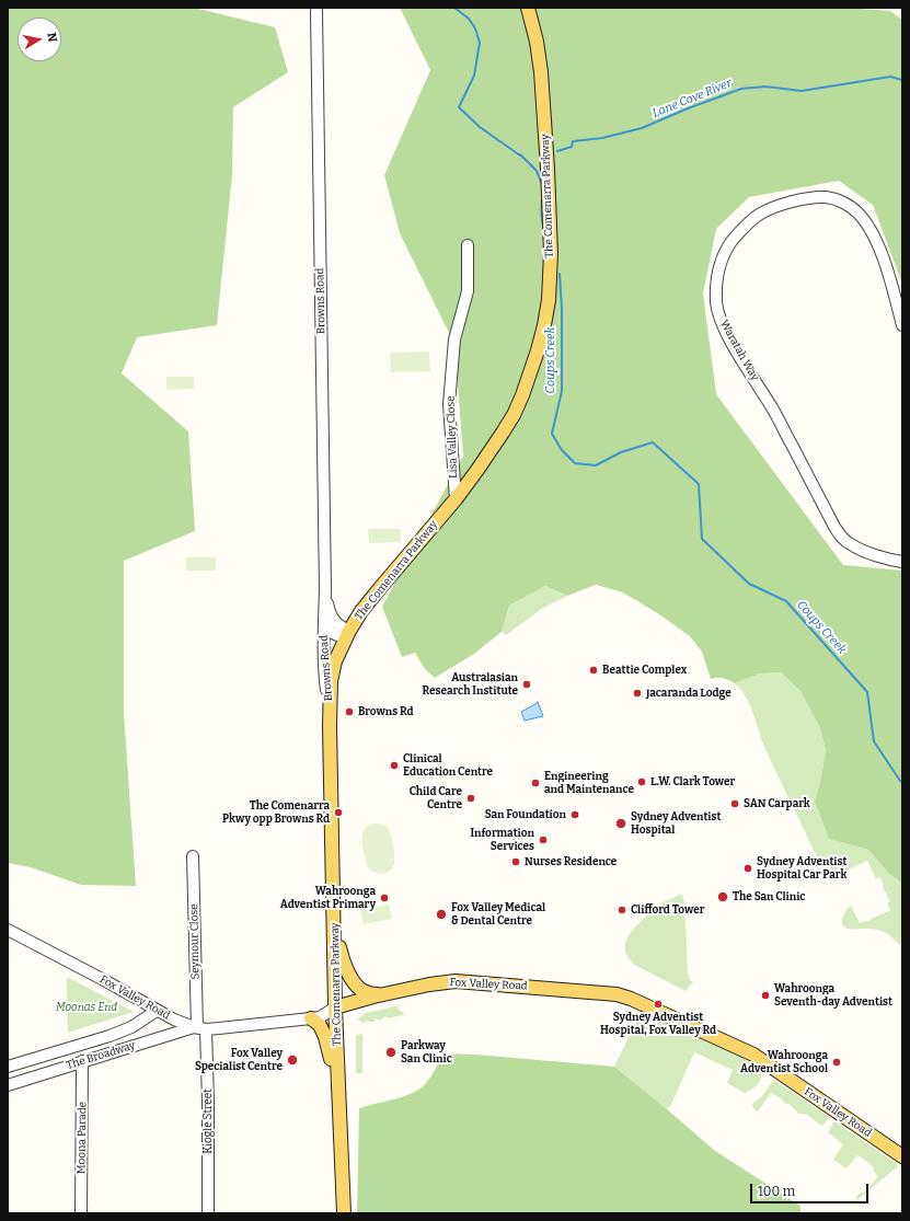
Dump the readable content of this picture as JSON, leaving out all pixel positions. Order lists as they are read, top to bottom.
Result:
{
  "streets": {
    "main road": ["The Comenarra Parkway", "Fox Valley Road"],
    "street": [
      "Browns Road",
      "Waratah Way",
      "Lisa Valley Close",
      "Seymour Close",
      "The Broadway",
      "Kiogle Street",
      "Moona Parade"
    ]
  },
  "crossings": [
    ["The Comenarra Parkway", "Browns Road"],
    ["The Comenarra Parkway", "Lisa Valley Close"],
    ["The Comenarra Parkway", "Fox Valley Road"],
    ["Seymour Close", "Fox Valley Road"],
    ["Seymour Close", "The Broadway"],
    ["Seymour Close", "Kiogle Street"],
    ["Fox Valley Road", "The Broadway"],
    ["Fox Valley Road", "Kiogle Street"],
    ["The Broadway", "Kiogle Street"],
    ["The Broadway", "Moona Parade"]
  ],
  "water": ["Lane Cove River", "Coups Creek"],
  "parks": ["Moonas End"],
  "places": [
    "Beattie Complex",
    "Australasian Research Institute",
    "Jacaranda Lodge",
    "Browns Rd",
    "Clinical Education Centre",
    "L.W. Clark Tower",
    "Engineering and Maintenance",
    "Child Care Centre",
    "SAN Carpark",
    "The Comenarra Pkwy opp Browns Rd",
    "San Foundation",
    "Sydney Adventist Hospital",
    "Information Services",
    "Nurses Residence",
    "Sydney Adventist Hospital Car Park",
    "The San Clinic",
    "Wahroonga Adventist Primary",
    "Clifford Tower",
    "Fox Valley Medical & Dental Centre",
    "Wahroonga Seventh-day Adventist",
    "Sydney Adventist Hospital, Fox Valley Rd",
    "Parkway San Clinic",
    "Fox Valley Specialist Centre",
    "Wahroonga Adventist School"
  ],
  "scale_bar": "100 m",
  "north": "right"
}
